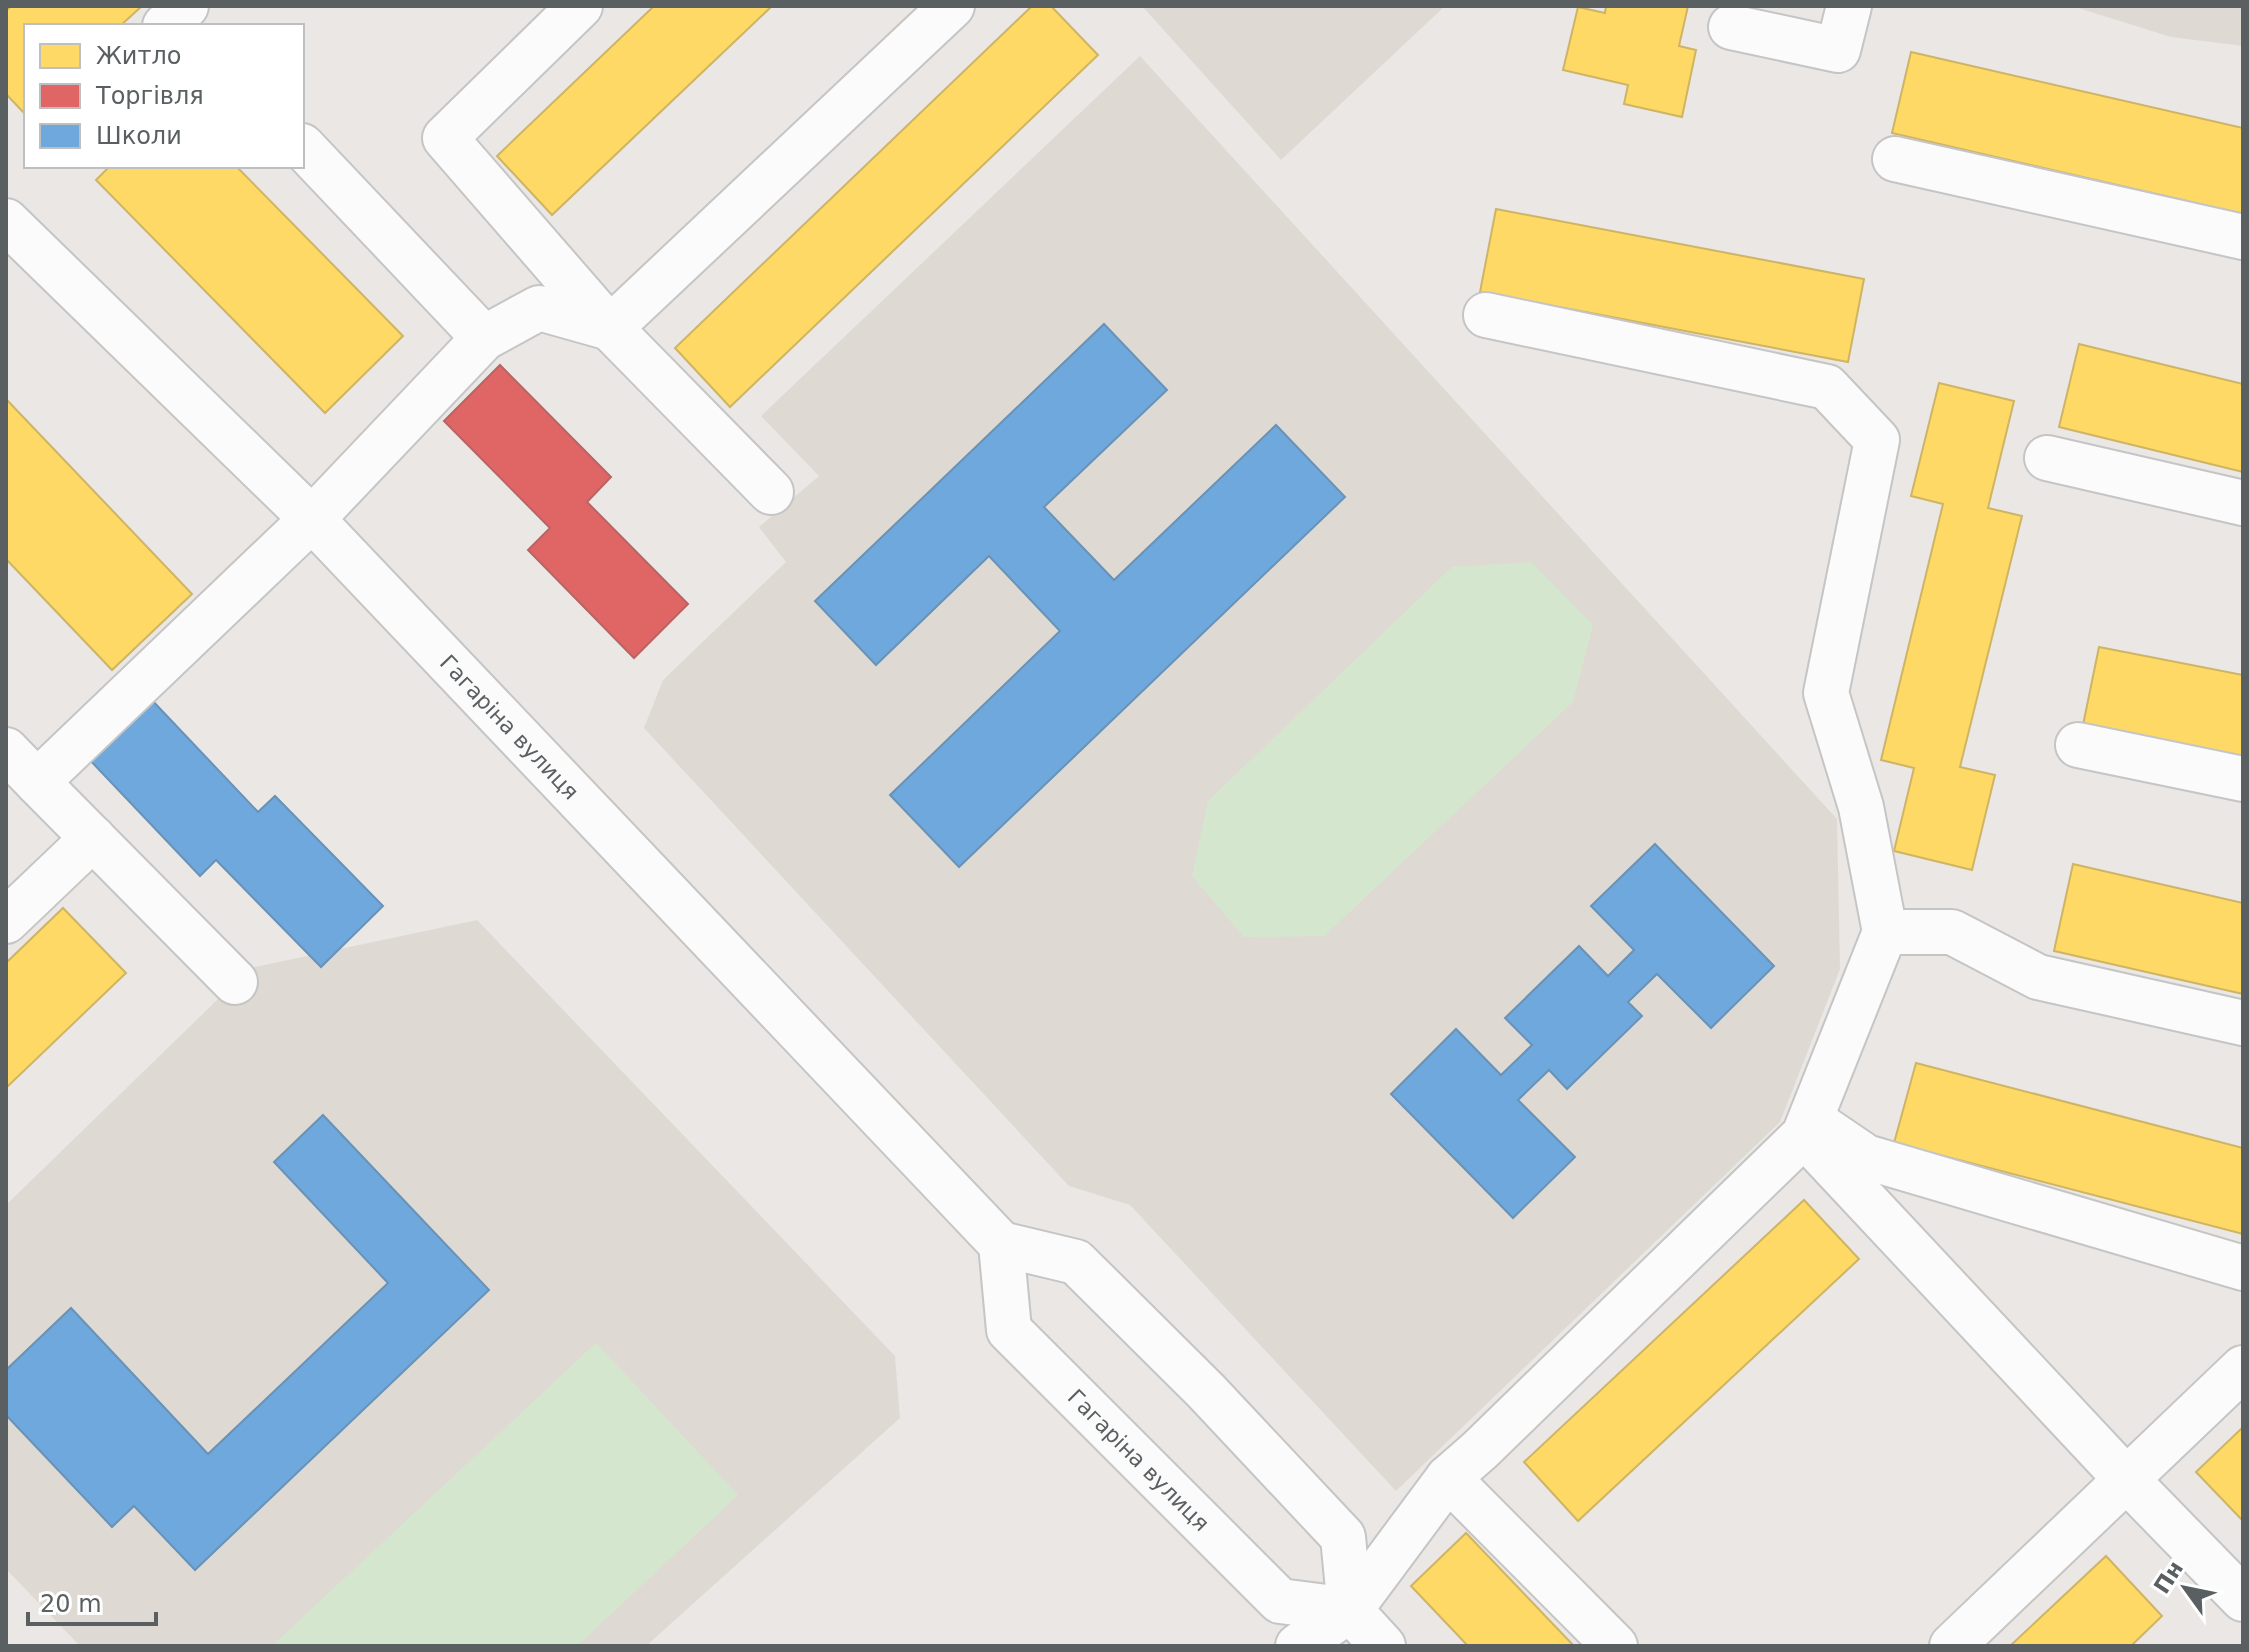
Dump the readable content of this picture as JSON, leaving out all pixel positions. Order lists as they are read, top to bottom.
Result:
{
  "streets": {
    "street": ["Гагаріна вулиця"]
  },
  "legend": ["Житло", "Торгівля", "Школи"],
  "scale_bar": "20 m",
  "north": "top left"
}
